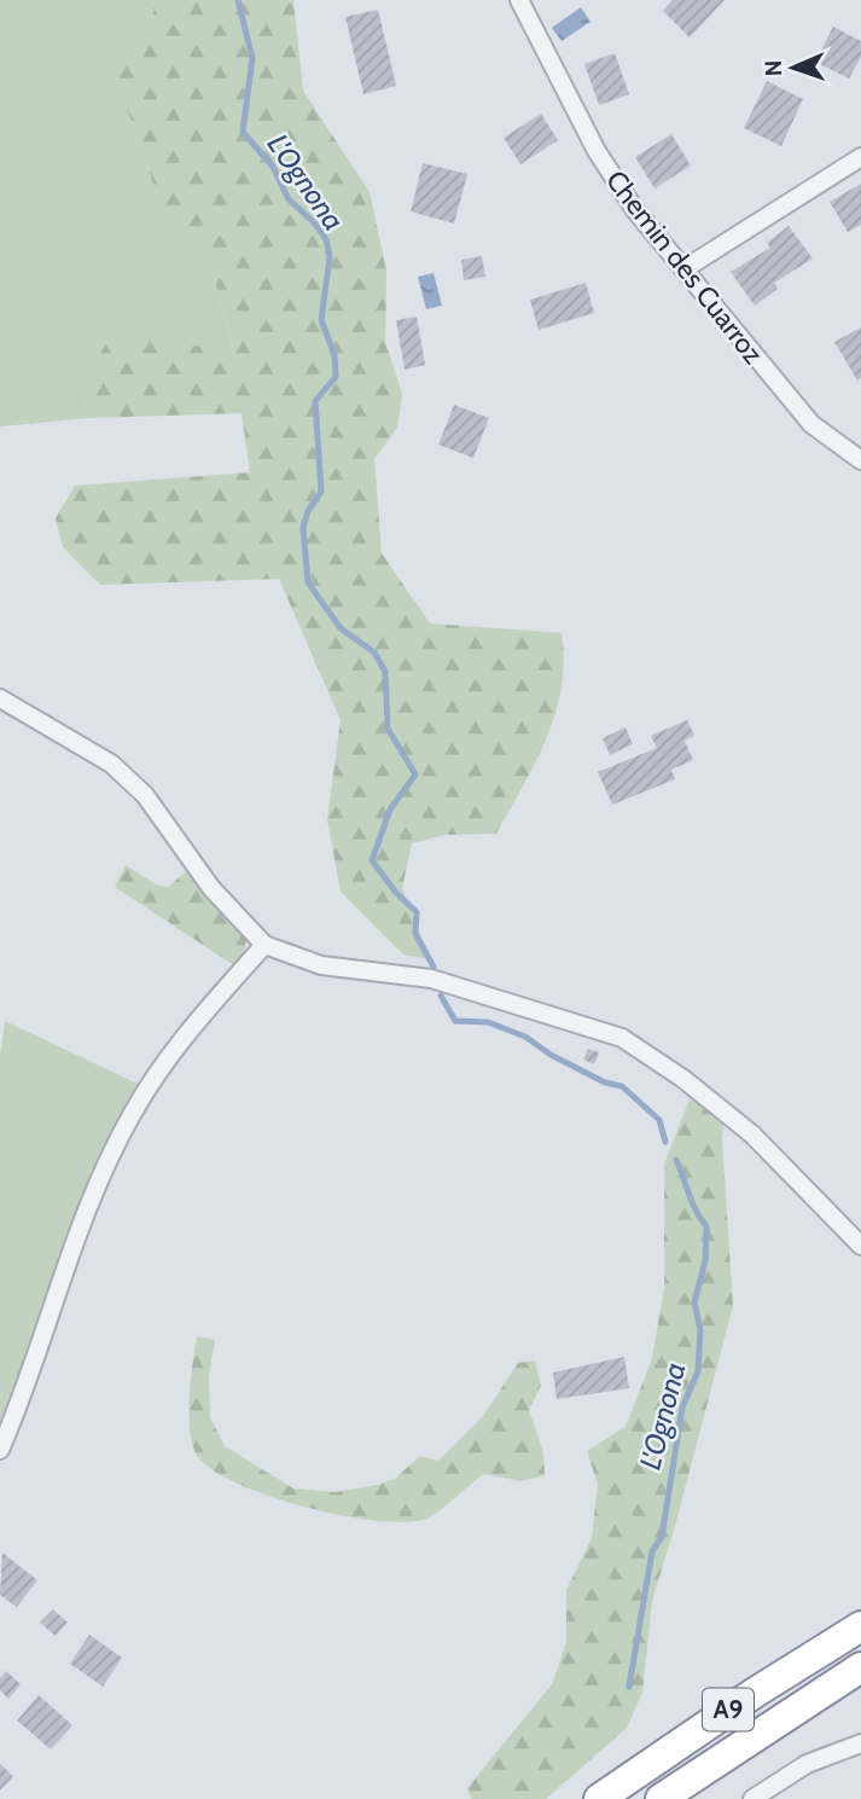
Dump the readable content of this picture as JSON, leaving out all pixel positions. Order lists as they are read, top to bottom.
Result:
{
  "streets": {
    "highway": ["A9"],
    "street": ["Chemin des Cuarroz"]
  },
  "water": ["L'Ognona"],
  "north": "left"
}
